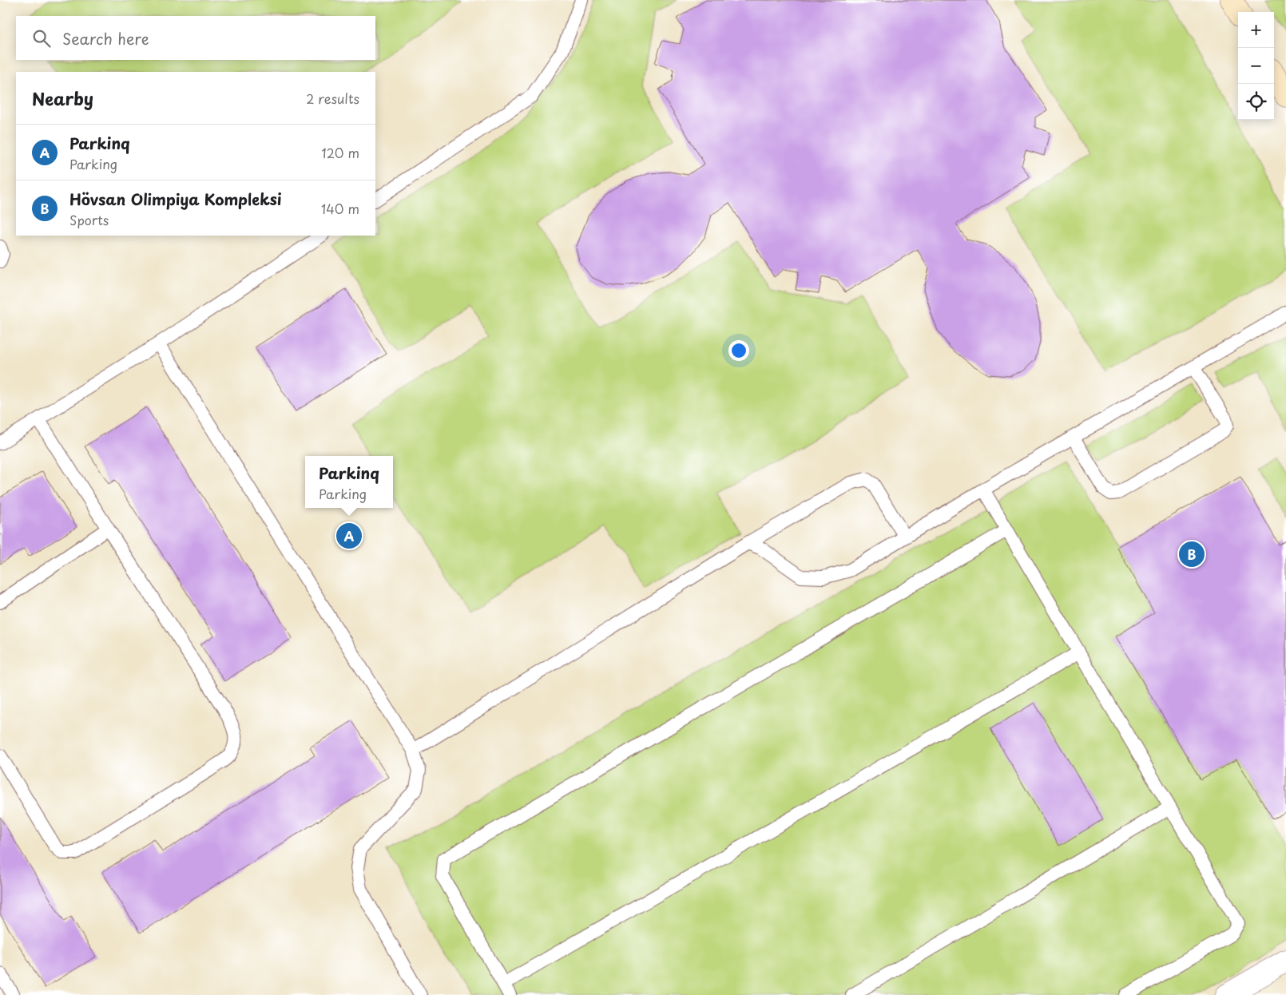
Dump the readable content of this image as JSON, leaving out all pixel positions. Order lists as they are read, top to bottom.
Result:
{
  "page": {
    "map_buttons": ["+", "−"],
    "search": "Search here",
    "heading": ["Nearby", "2 results"],
    "list": [
      {
        "mark": "A",
        "name": "Parkinq",
        "note": "Parking",
        "value": "120 m"
      },
      {
        "mark": "B",
        "name": "Hövsan Olimpiya Kompleksi",
        "note": "Sports",
        "value": "140 m"
      }
    ],
    "popup": ["Parkinq", "Parking"],
    "pins": ["A", "B"]
  }
}
